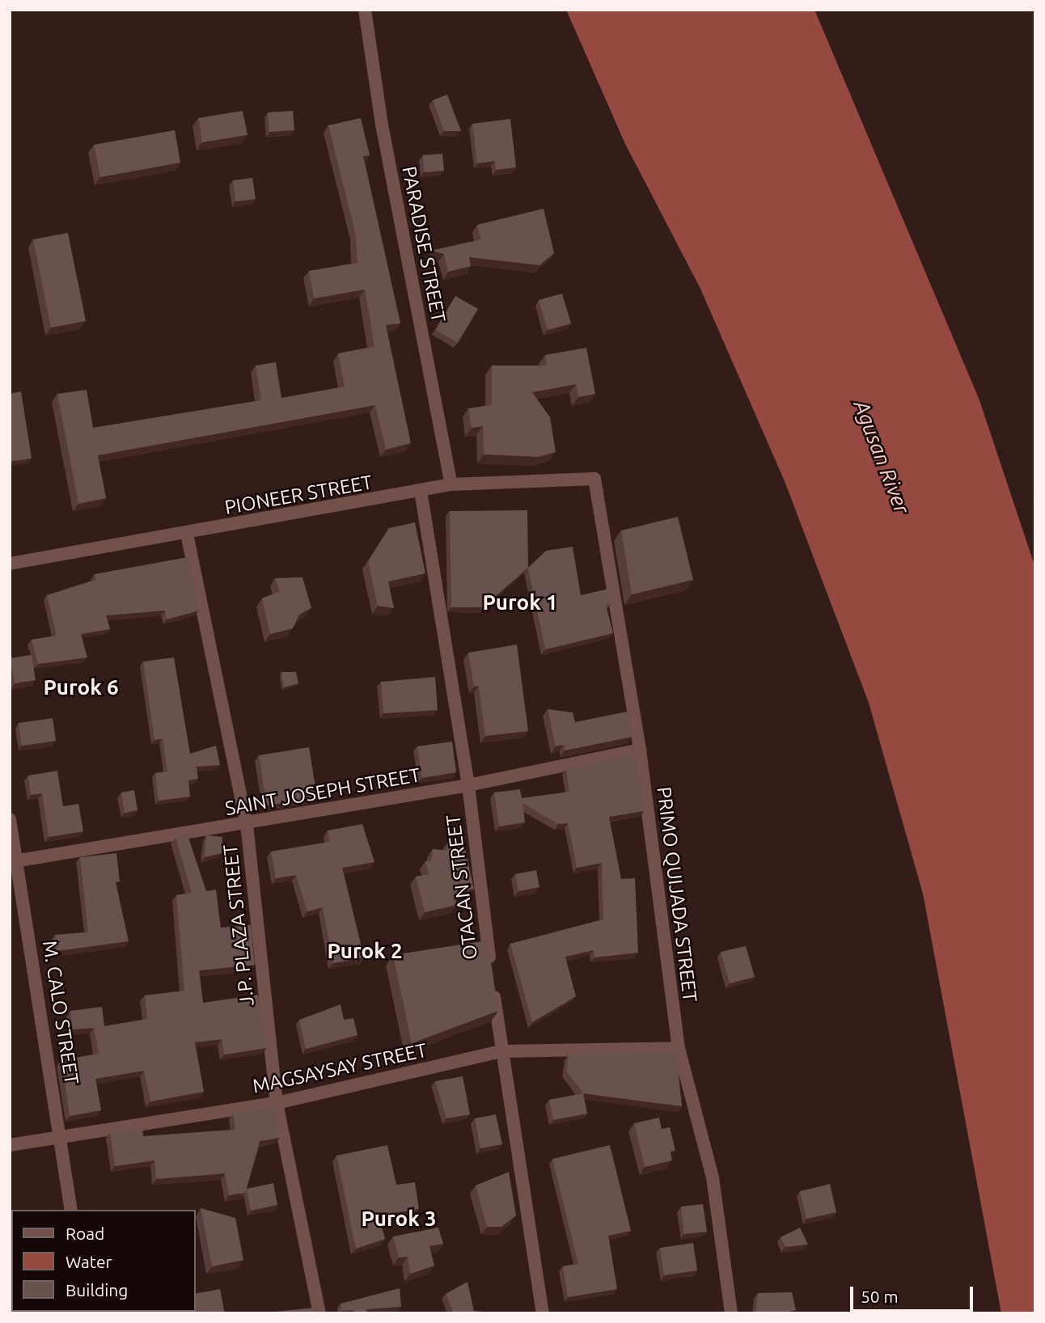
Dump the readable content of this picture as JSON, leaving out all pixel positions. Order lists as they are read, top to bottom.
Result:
{
  "streets": {
    "street": [
      "PARADISE STREET",
      "PIONEER STREET",
      "SAINT JOSEPH STREET",
      "OTACAN STREET",
      "PRIMO QUIJADA STREET",
      "J.P. PLAZA STREET",
      "M. CALO STREET",
      "MAGSAYSAY STREET"
    ]
  },
  "crossings": [
    ["PARADISE STREET", "PIONEER STREET"],
    ["PIONEER STREET", "OTACAN STREET"],
    ["PIONEER STREET", "PRIMO QUIJADA STREET"],
    ["PIONEER STREET", "J.P. PLAZA STREET"],
    ["SAINT JOSEPH STREET", "OTACAN STREET"],
    ["SAINT JOSEPH STREET", "PRIMO QUIJADA STREET"],
    ["SAINT JOSEPH STREET", "J.P. PLAZA STREET"],
    ["SAINT JOSEPH STREET", "M. CALO STREET"],
    ["OTACAN STREET", "MAGSAYSAY STREET"],
    ["PRIMO QUIJADA STREET", "MAGSAYSAY STREET"],
    ["J.P. PLAZA STREET", "MAGSAYSAY STREET"],
    ["M. CALO STREET", "MAGSAYSAY STREET"]
  ],
  "districts": [
    "Purok 1",
    "Purok 6",
    "Purok 2",
    "Purok 3"
  ],
  "water": ["Agusan River"],
  "legend": ["Road", "Water", "Building"],
  "scale_bar": "50 m"
}
